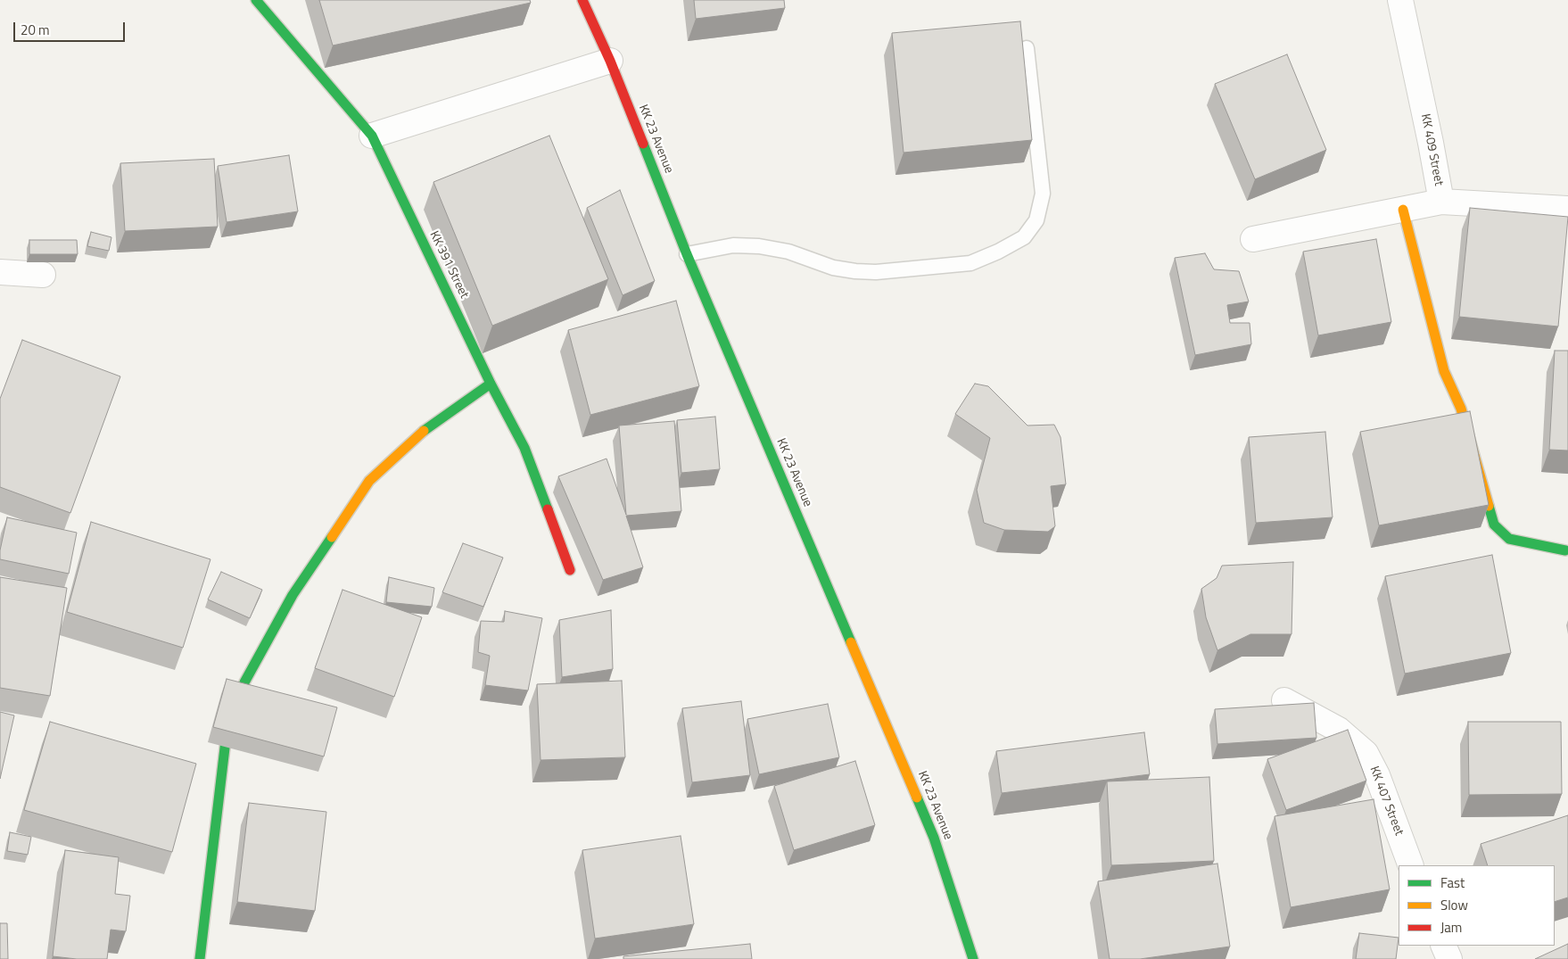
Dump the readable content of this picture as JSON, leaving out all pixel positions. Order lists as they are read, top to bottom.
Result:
{
  "streets": {
    "street": [
      "KK 23 Avenue",
      "KK 409 Street",
      "KK 391 Street",
      "KK 407 Street"
    ]
  },
  "legend": ["Fast", "Slow", "Jam"],
  "scale_bar": "20 m"
}
